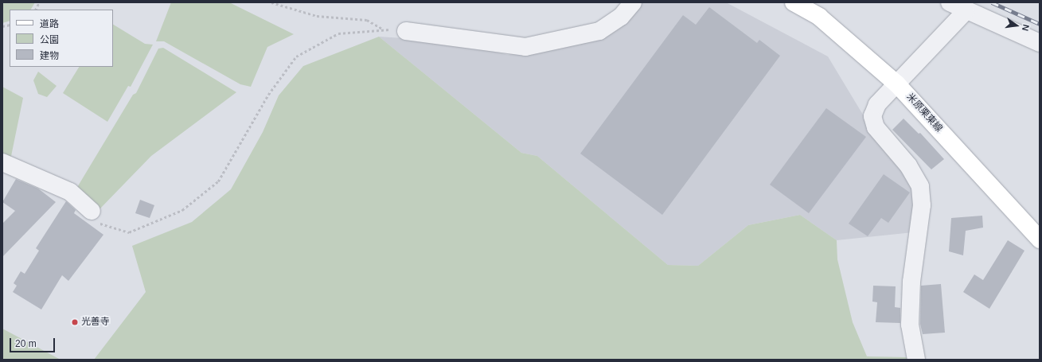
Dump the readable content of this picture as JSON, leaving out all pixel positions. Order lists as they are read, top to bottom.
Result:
{
  "streets": {
    "main road": ["米原栗東線"]
  },
  "places": ["光善寺"],
  "legend": ["道路", "公園", "建物"],
  "scale_bar": "20 m",
  "north": "right"
}
